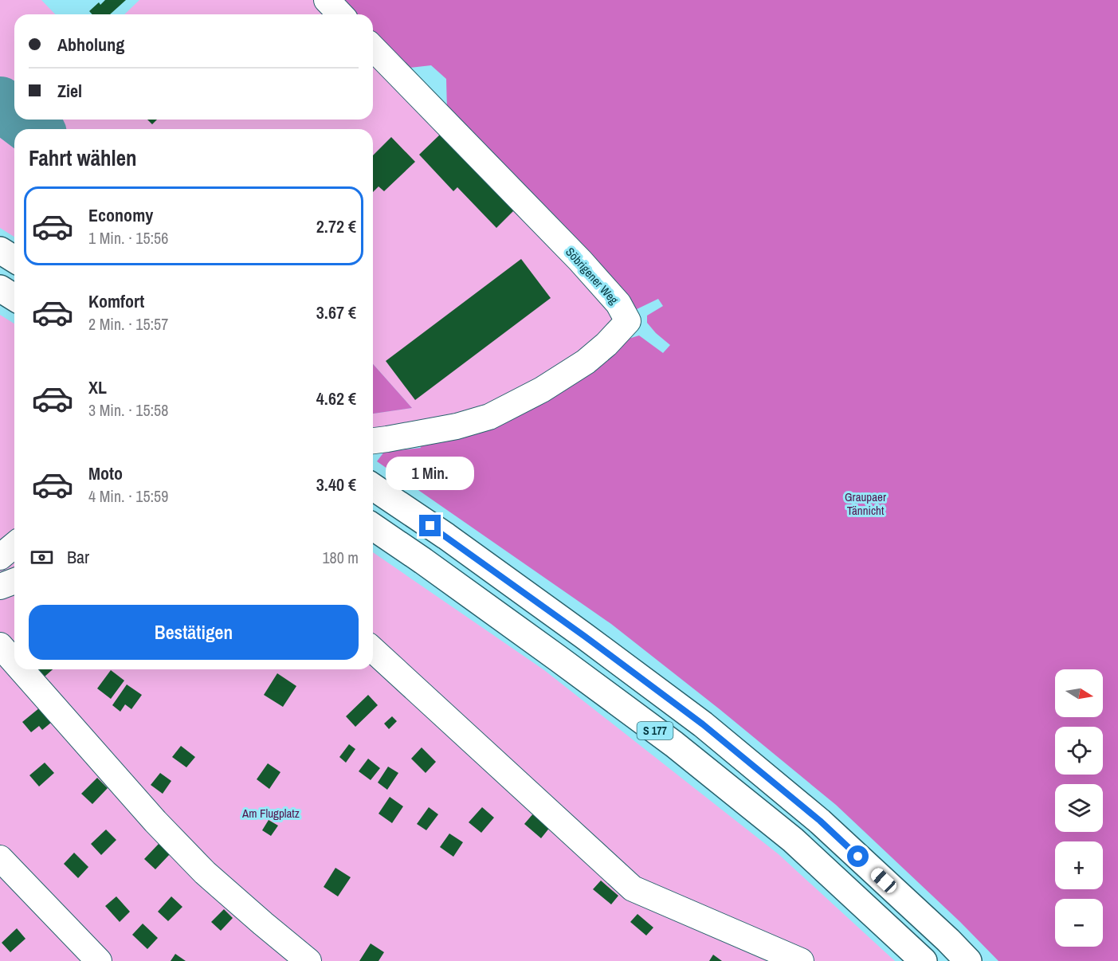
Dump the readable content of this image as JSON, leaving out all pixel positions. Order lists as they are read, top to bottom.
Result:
{
  "streets": {
    "highway": ["S 177"],
    "street": ["Söbrigener Weg"]
  },
  "parks": ["Graupaer Tännicht", "Am Flugplatz"],
  "north": "right",
  "page": {
    "banner": ["Abholung", "Ziel"],
    "heading": "Fahrt wählen",
    "list": [
      {
        "name": "Economy",
        "note": "1 Min. · 15:56",
        "value": "2.72 €"
      },
      {
        "name": "Komfort",
        "note": "2 Min. · 15:57",
        "value": "3.67 €"
      },
      {
        "name": "XL",
        "note": "3 Min. · 15:58",
        "value": "4.62 €"
      },
      {
        "name": "Moto",
        "note": "4 Min. · 15:59",
        "value": "3.40 €"
      }
    ],
    "bubble": "1 Min.",
    "pay": ["Bar", "180 m"],
    "buttons": "Bestätigen",
    "map_buttons": ["+", "−"]
  }
}
